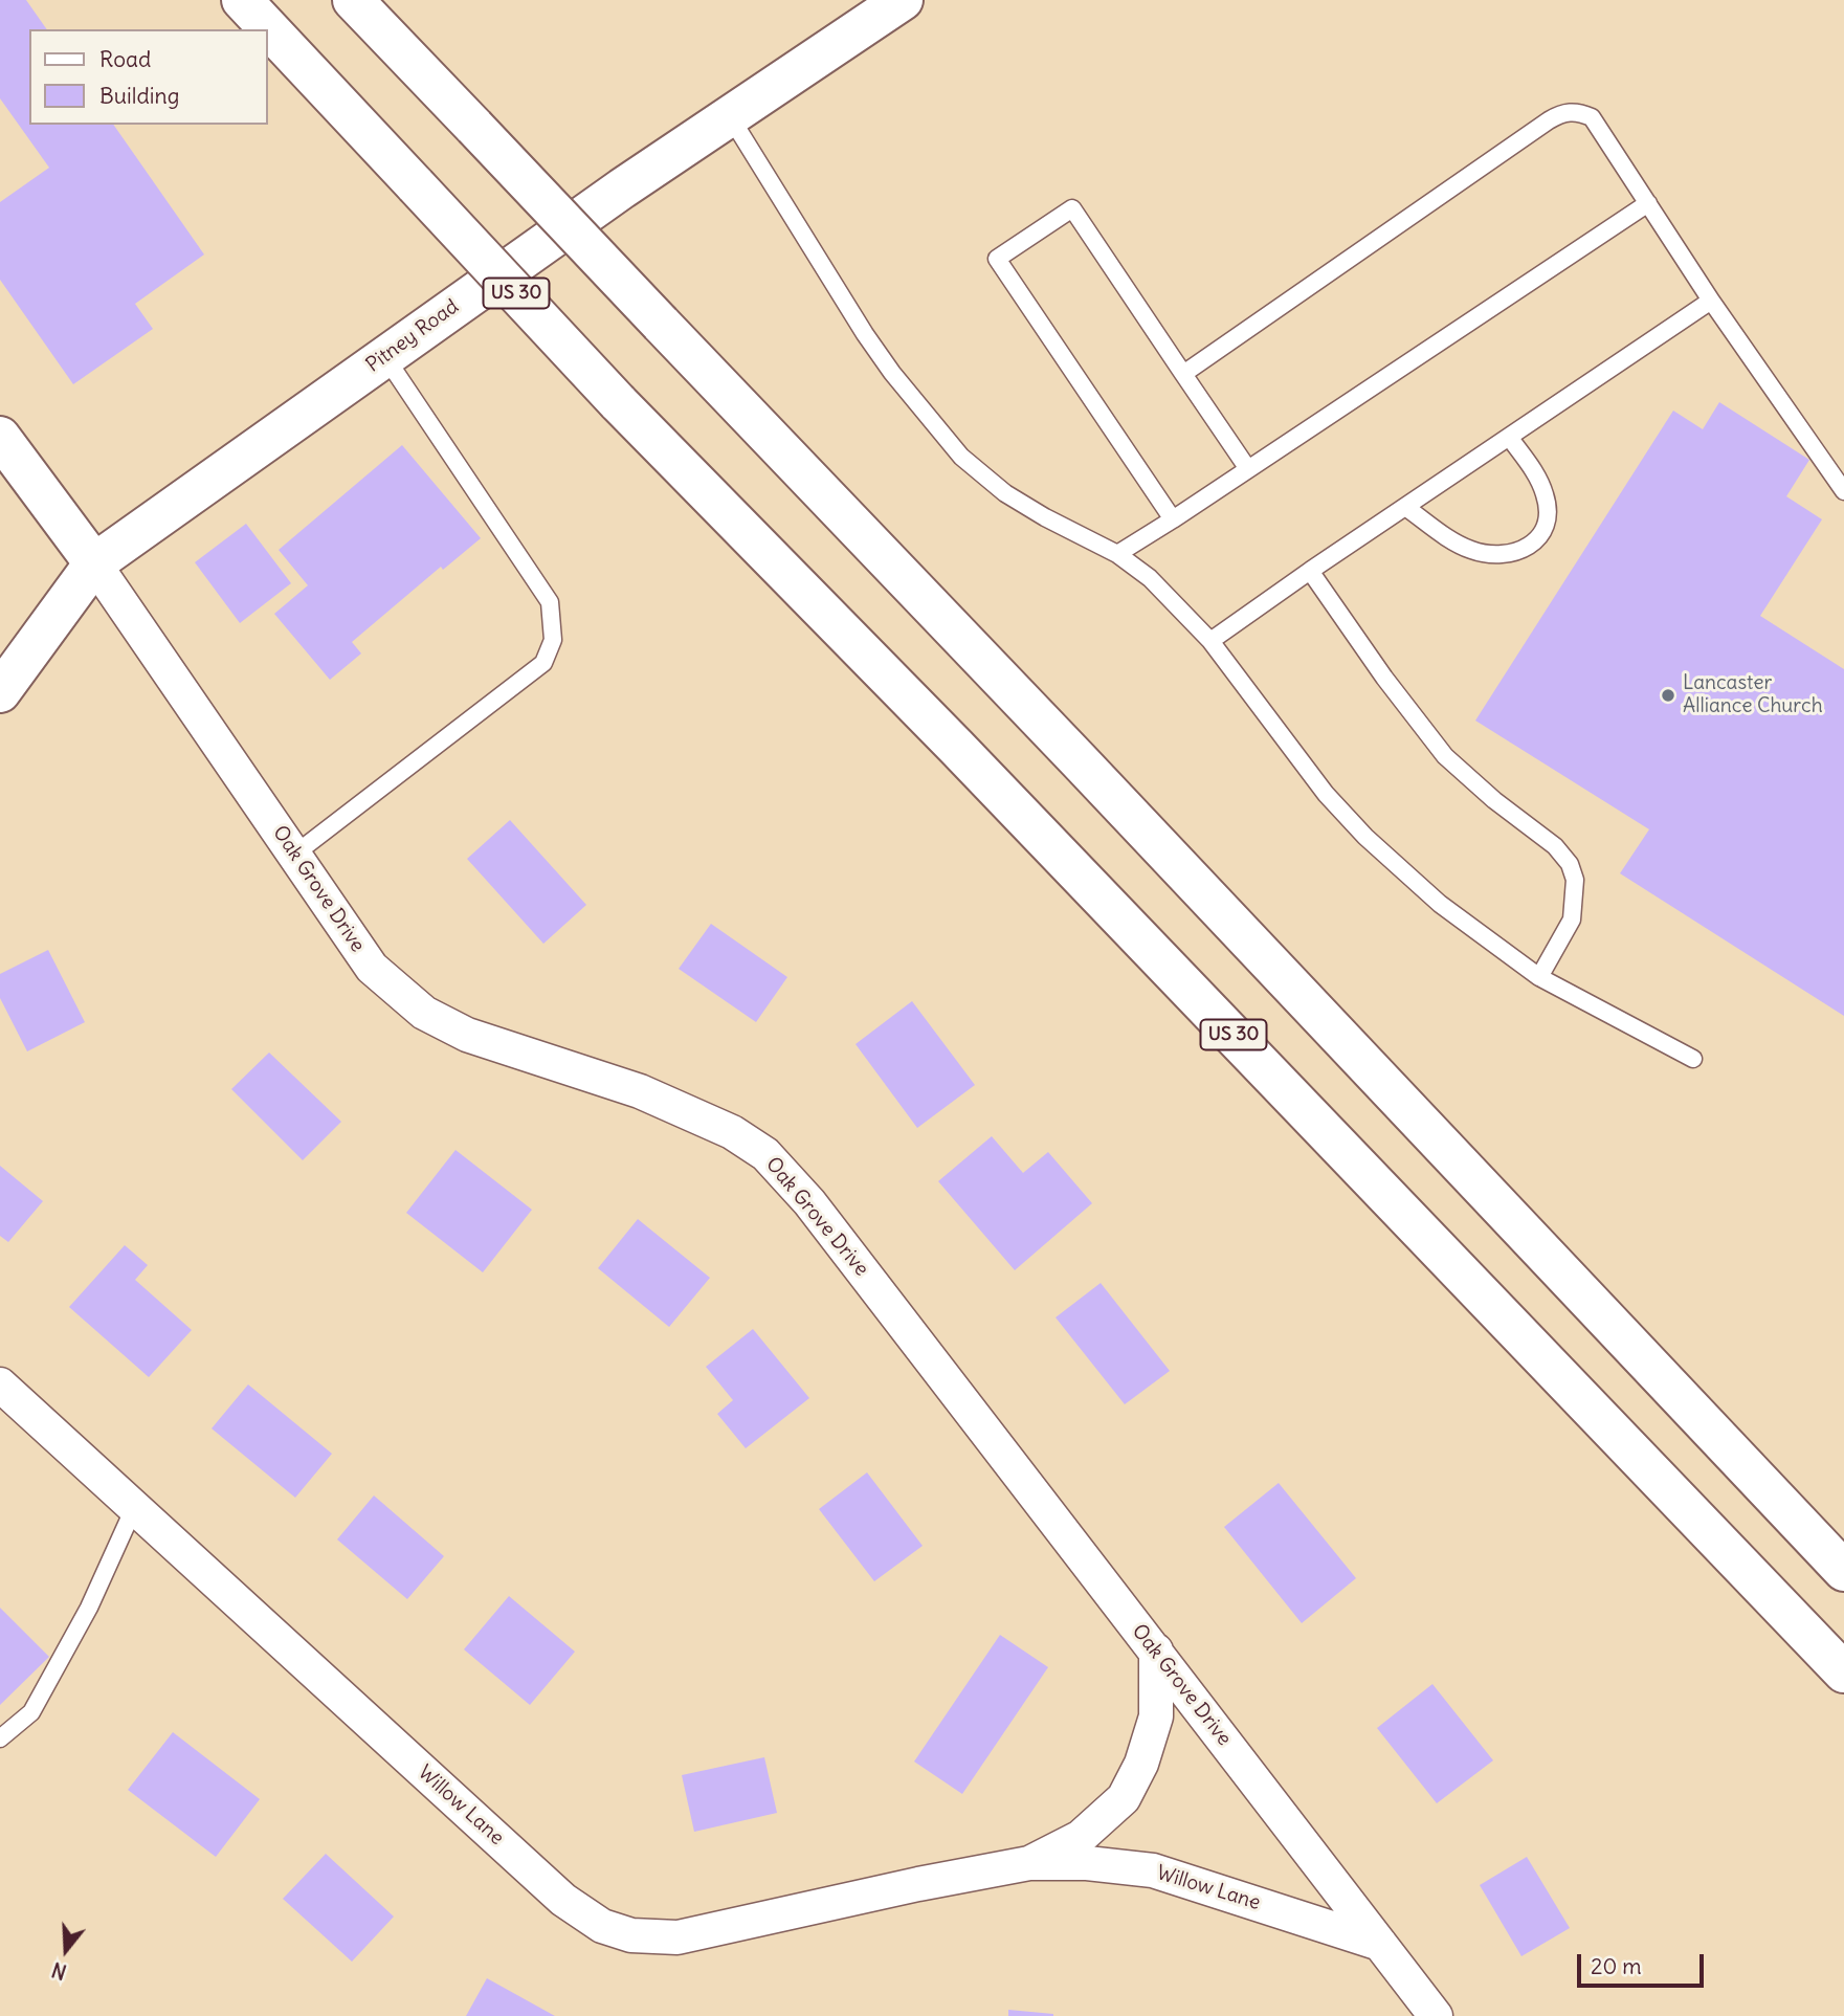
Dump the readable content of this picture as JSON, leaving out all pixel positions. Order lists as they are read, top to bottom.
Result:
{
  "streets": {
    "main road": ["US 30", "Pitney Road"],
    "street": ["Oak Grove Drive", "Willow Lane"]
  },
  "crossings": [
    ["Pitney Road", "Oak Grove Drive"],
    ["Oak Grove Drive", "Willow Lane"]
  ],
  "places": ["Lancaster Alliance Church"],
  "legend": ["Road", "Building"],
  "scale_bar": "20 m",
  "north": "bottom"
}
